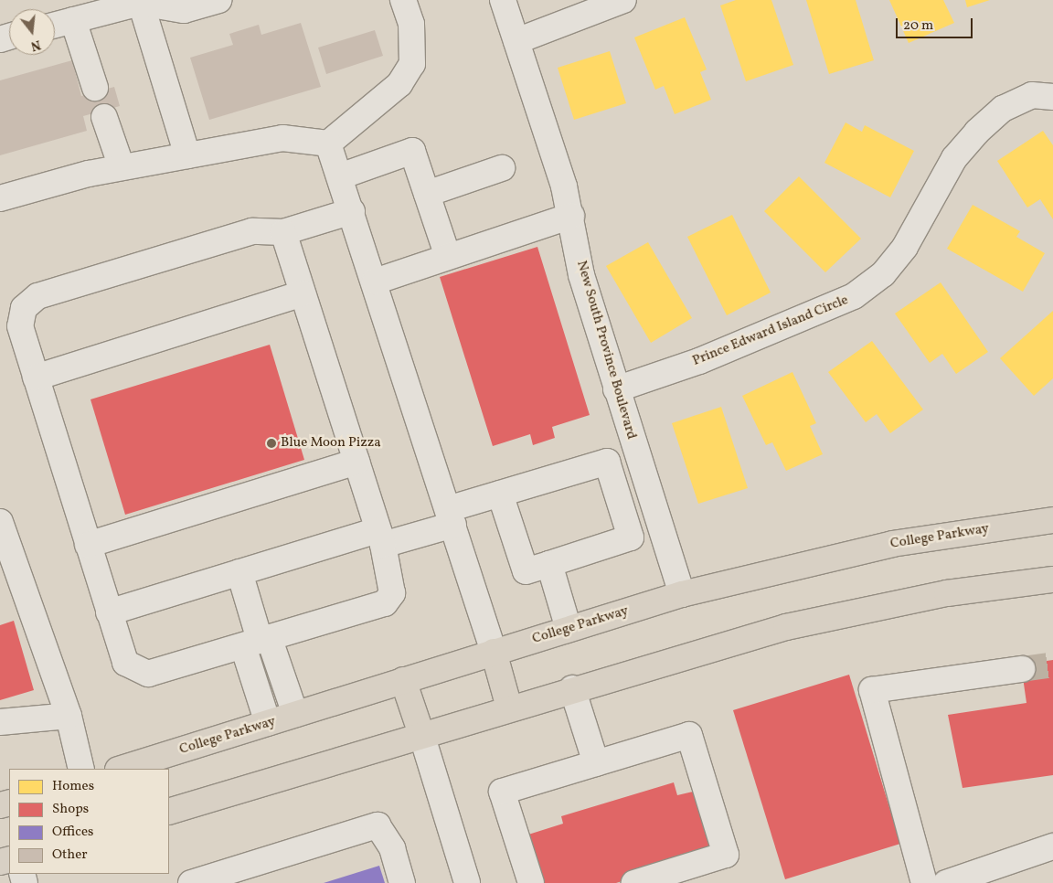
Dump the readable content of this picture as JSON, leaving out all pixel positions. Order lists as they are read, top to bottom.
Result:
{
  "streets": {
    "main road": ["College Parkway"],
    "street": ["Prince Edward Island Circle", "New South Province Boulevard"]
  },
  "crossings": [
    ["Prince Edward Island Circle", "New South Province Boulevard"],
    ["New South Province Boulevard", "College Parkway"]
  ],
  "places": ["Blue Moon Pizza"],
  "legend": [
    "Homes",
    "Shops",
    "Offices",
    "Other"
  ],
  "scale_bar": "20 m",
  "north": "bottom"
}
